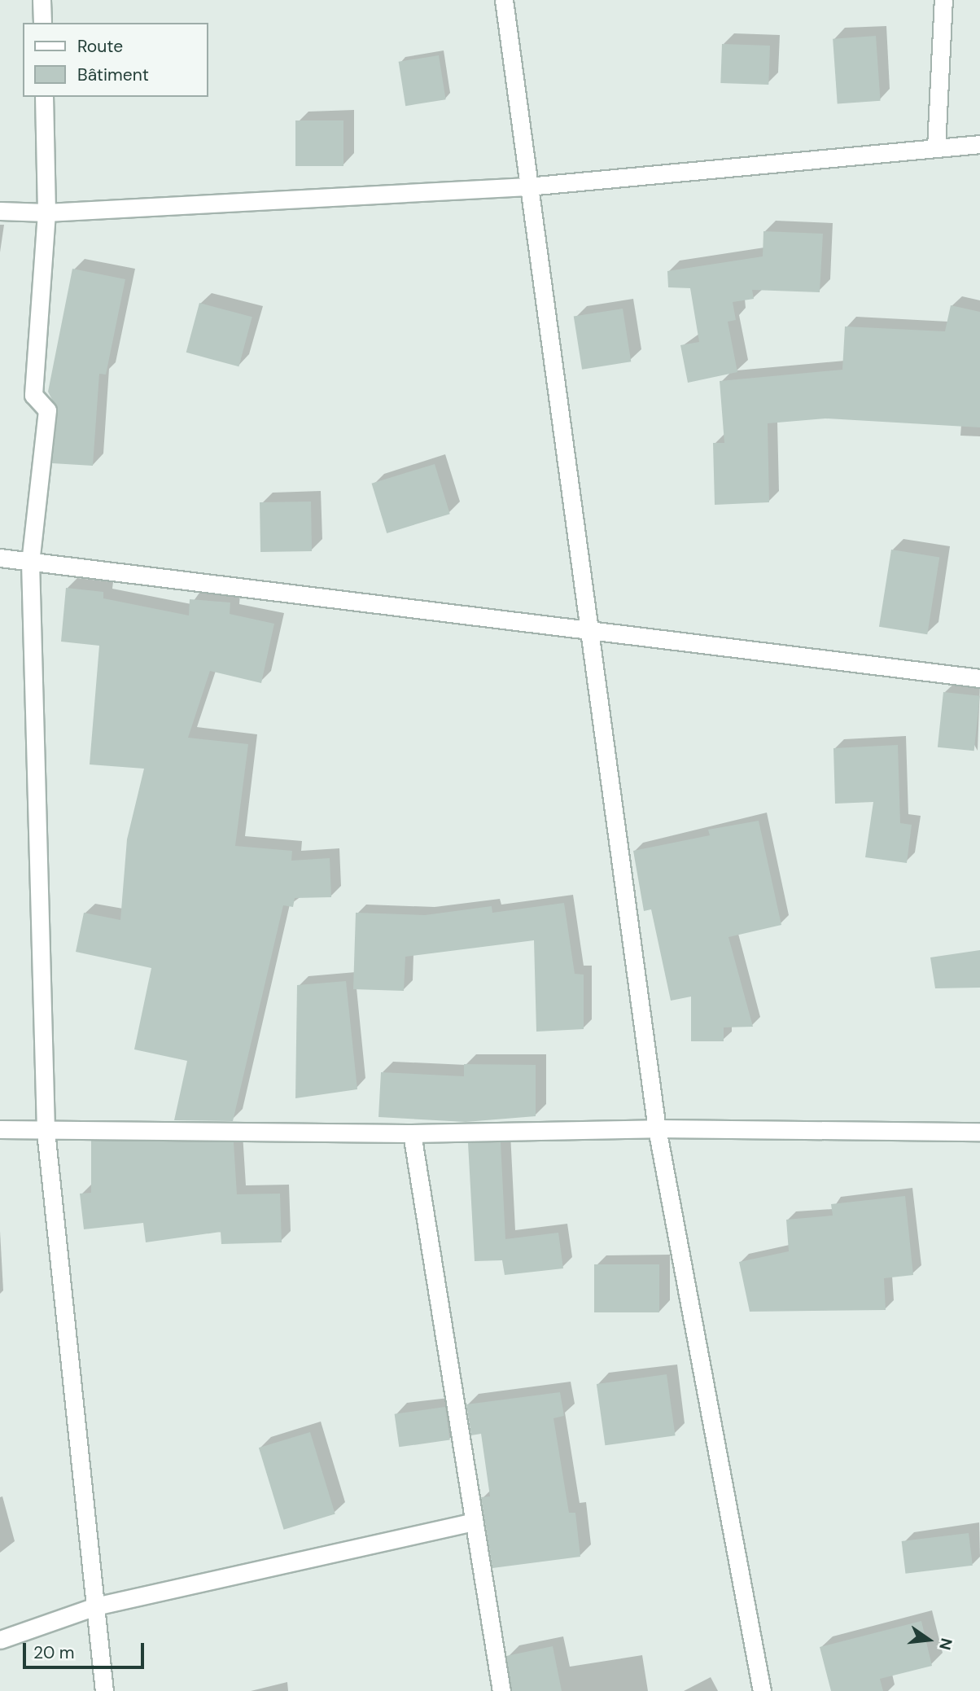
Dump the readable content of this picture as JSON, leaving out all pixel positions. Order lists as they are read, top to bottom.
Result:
{
  "legend": ["Route", "Bâtiment"],
  "scale_bar": "20 m",
  "north": "right"
}
